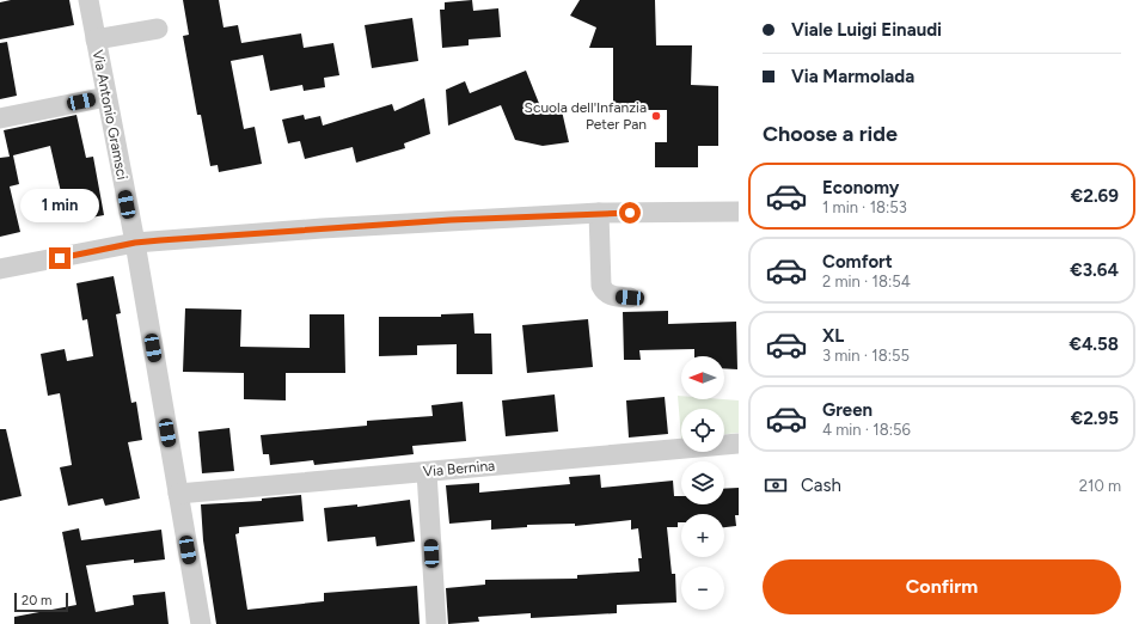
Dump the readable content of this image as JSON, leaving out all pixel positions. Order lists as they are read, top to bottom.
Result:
{
  "streets": {
    "street": ["Via Antonio Gramsci", "Via Bernina"]
  },
  "crossings": [
    ["Via Antonio Gramsci", "Via Bernina"]
  ],
  "places": ["Scuola dell'Infanzia Peter Pan"],
  "scale_bar": "20 m",
  "north": "left",
  "page": {
    "banner": ["Viale Luigi Einaudi", "Via Marmolada"],
    "heading": "Choose a ride",
    "list": [
      {
        "name": "Economy",
        "note": "1 min · 18:53",
        "value": "€2.69"
      },
      {
        "name": "Comfort",
        "note": "2 min · 18:54",
        "value": "€3.64"
      },
      {
        "name": "XL",
        "note": "3 min · 18:55",
        "value": "€4.58"
      },
      {
        "name": "Green",
        "note": "4 min · 18:56",
        "value": "€2.95"
      }
    ],
    "bubble": "1 min",
    "map_buttons": ["+", "−"],
    "pay": ["Cash", "210 m"],
    "buttons": "Confirm",
    "scale": "20 m"
  }
}
